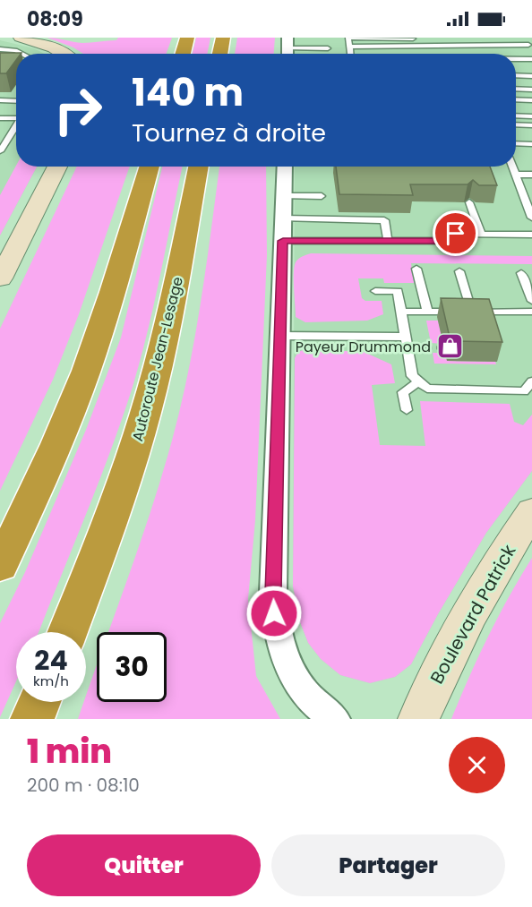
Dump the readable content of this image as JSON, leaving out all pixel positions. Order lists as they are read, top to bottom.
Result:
{
  "streets": {
    "highway": ["Autoroute Jean-Lesage"],
    "street": ["Boulevard Patrick"]
  },
  "places": {
    "shop": ["Payeur Drummond"]
  },
  "page": {
    "status": "08:09",
    "turn": ["140 m", "Tournez à droite"],
    "speed": "24 km/h",
    "limit": "30",
    "heading": ["1 min", "200 m · 08:10"],
    "buttons": ["Quitter", "Partager"]
  }
}
